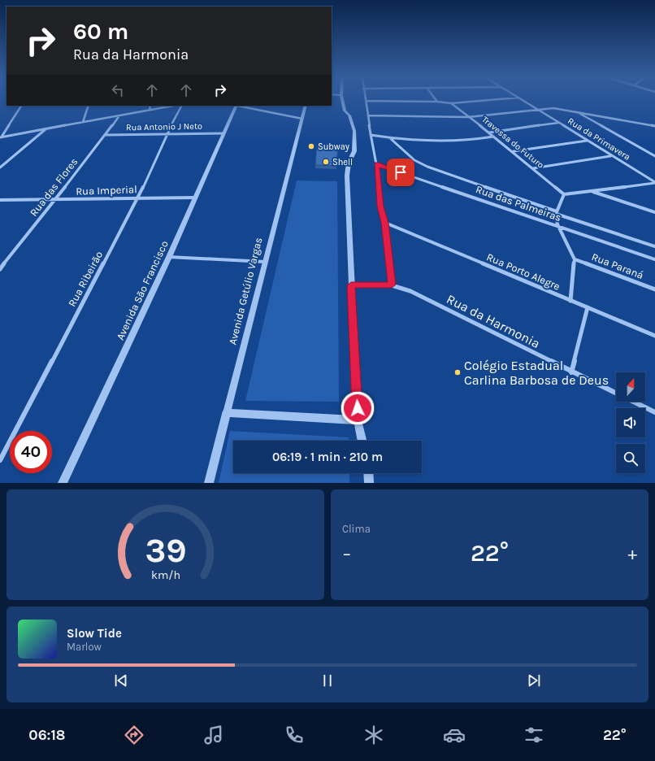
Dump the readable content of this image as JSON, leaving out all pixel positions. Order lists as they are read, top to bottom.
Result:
{
  "streets": {
    "street": [
      "Rua Antonio J Neto",
      "Rua da Primavera",
      "Travessa do Futuro",
      "Rua das Flores",
      "Rua Imperial",
      "Rua das Palmeiras",
      "Rua Paraná",
      "Rua Porto Alegre",
      "Rua Ribeirão",
      "Avenida São Francisco",
      "Avenida Getúlio Vargas",
      "Rua da Harmonia"
    ]
  },
  "crossings": [
    ["Rua Antonio J Neto", "Rua das Flores"],
    ["Rua Antonio J Neto", "Rua Ribeirão"],
    ["Rua Antonio J Neto", "Avenida São Francisco"],
    ["Rua das Flores", "Rua Imperial"],
    ["Rua Imperial", "Rua Ribeirão"],
    ["Rua Imperial", "Avenida São Francisco"]
  ],
  "places": ["Subway", "Shell", "Colégio Estadual Carlina Barbosa de Deus"],
  "north": "top",
  "page": {
    "turn": ["60 m", "Rua da Harmonia"],
    "limit": "40",
    "trip": "06:19 · 1 min · 210 m",
    "tile": "Clima",
    "heat": ["−", "22°", "+"],
    "song": ["Slow Tide", "Marlow"],
    "tabs": ["06:18", "22°"],
    "gauge": ["39", "km/h"]
  }
}
